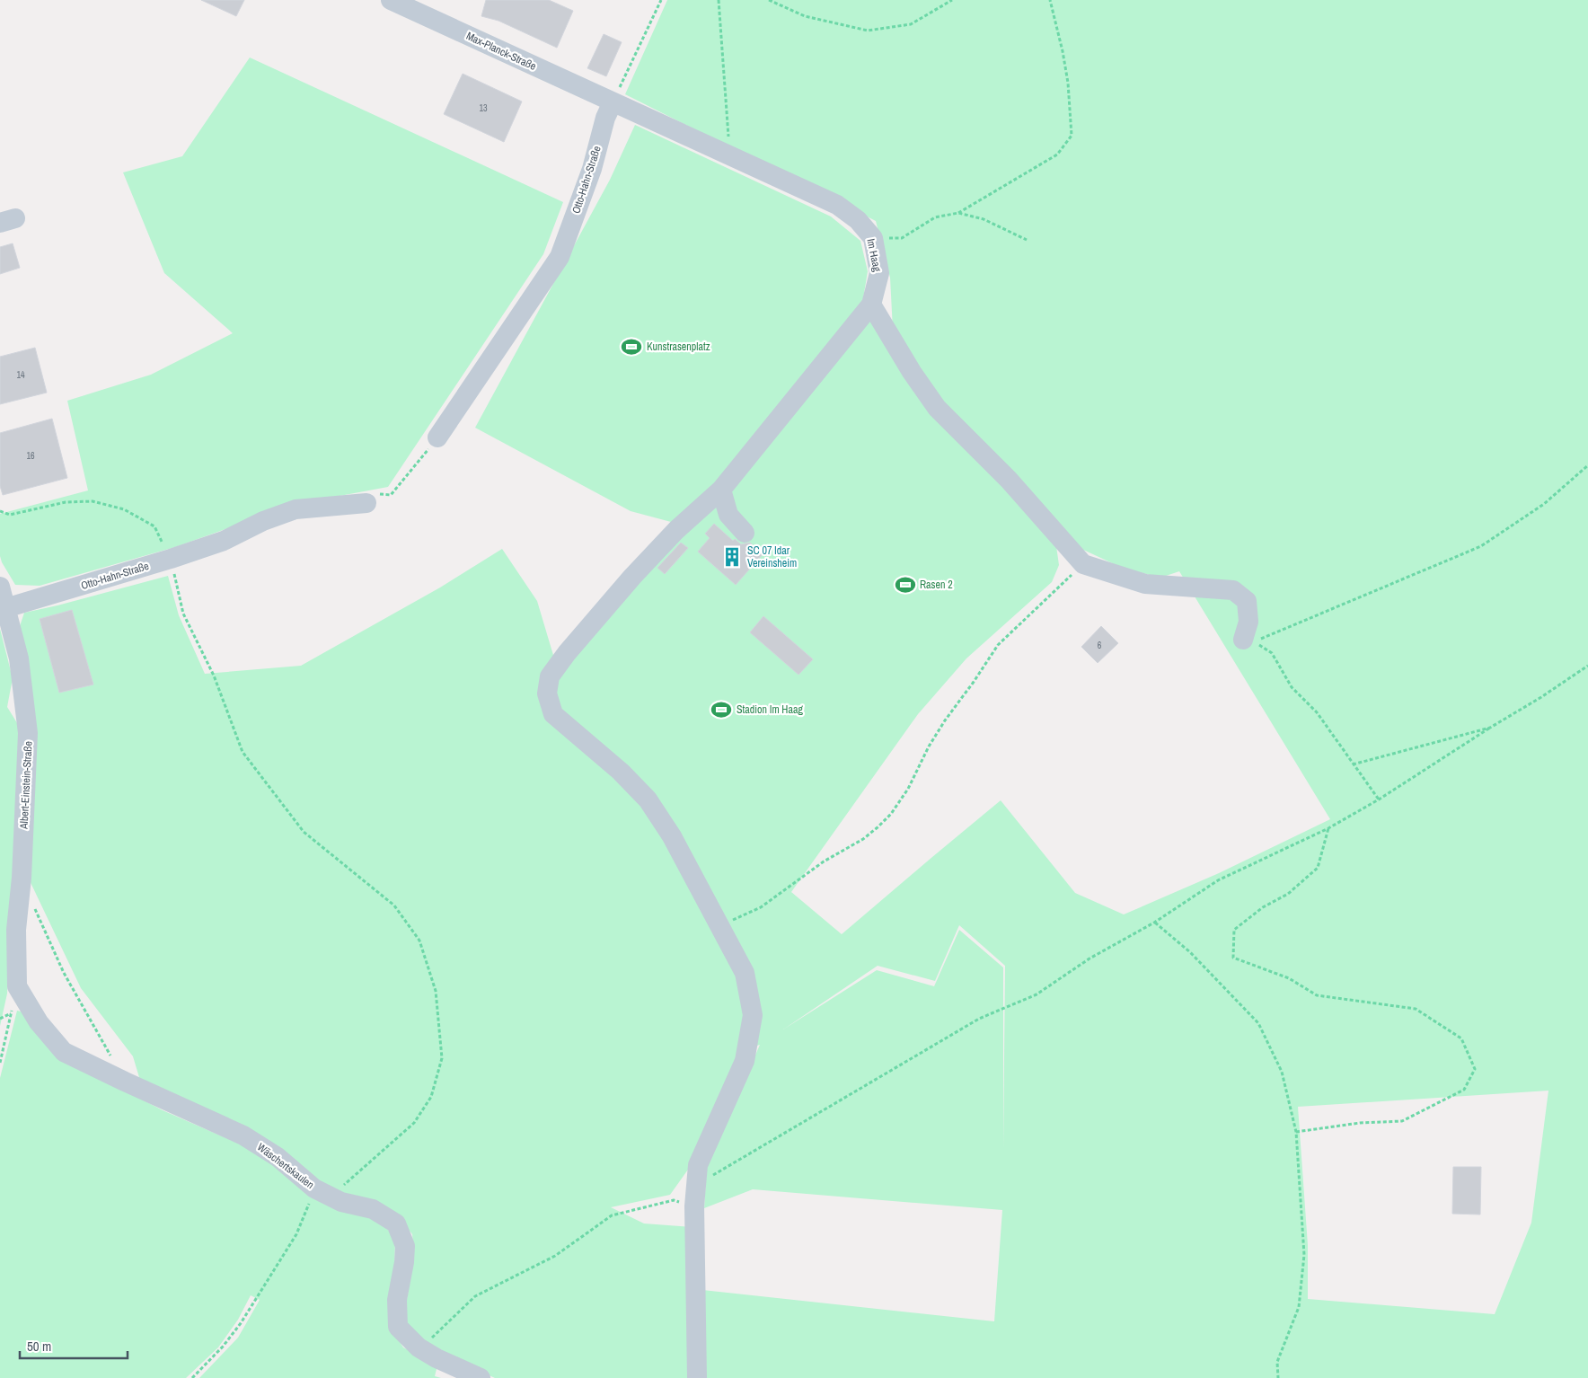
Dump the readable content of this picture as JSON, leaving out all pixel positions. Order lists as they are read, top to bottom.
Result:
{
  "streets": {
    "street": [
      "Max-Planck-Straße",
      "Otto-Hahn-Straße",
      "Im Haag",
      "Albert-Einstein-Straße",
      "Wäschertskaulen"
    ]
  },
  "crossings": [
    ["Max-Planck-Straße", "Otto-Hahn-Straße"],
    ["Max-Planck-Straße", "Im Haag"],
    ["Otto-Hahn-Straße", "Im Haag"],
    ["Otto-Hahn-Straße", "Albert-Einstein-Straße"],
    ["Albert-Einstein-Straße", "Wäschertskaulen"]
  ],
  "places": {
    "sports": ["Kunstrasenplatz", "Rasen 2", "Stadion Im Haag"],
    "building": ["SC 07 Idar Vereinsheim"]
  },
  "house_numbers": [
    "13",
    "14",
    "16",
    "6"
  ],
  "scale_bar": "50 m"
}
